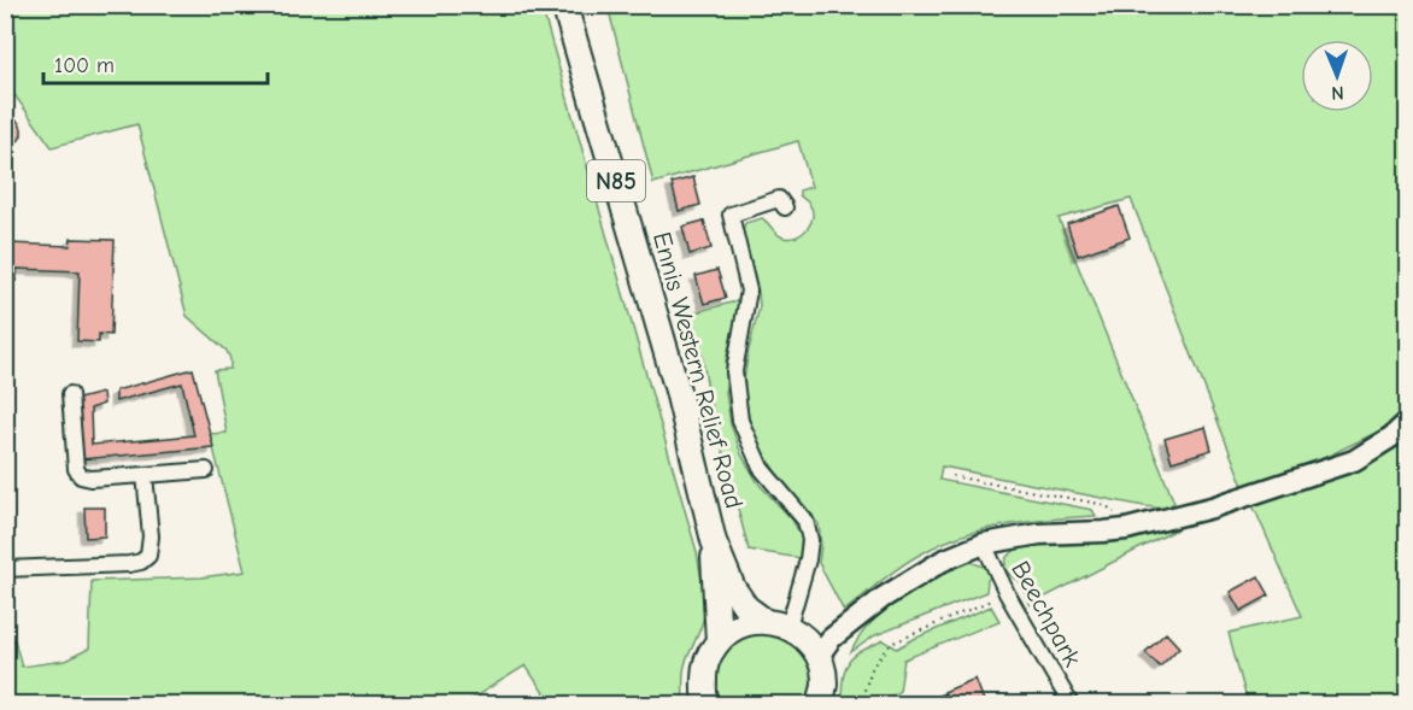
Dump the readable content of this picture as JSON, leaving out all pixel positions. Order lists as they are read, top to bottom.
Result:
{
  "streets": {
    "main road": ["N85", "Ennis Western Relief Road"],
    "street": ["Beechpark"]
  },
  "crossings": [
    ["N85", "Ennis Western Relief Road"]
  ],
  "scale_bar": "100 m",
  "north": "bottom"
}
